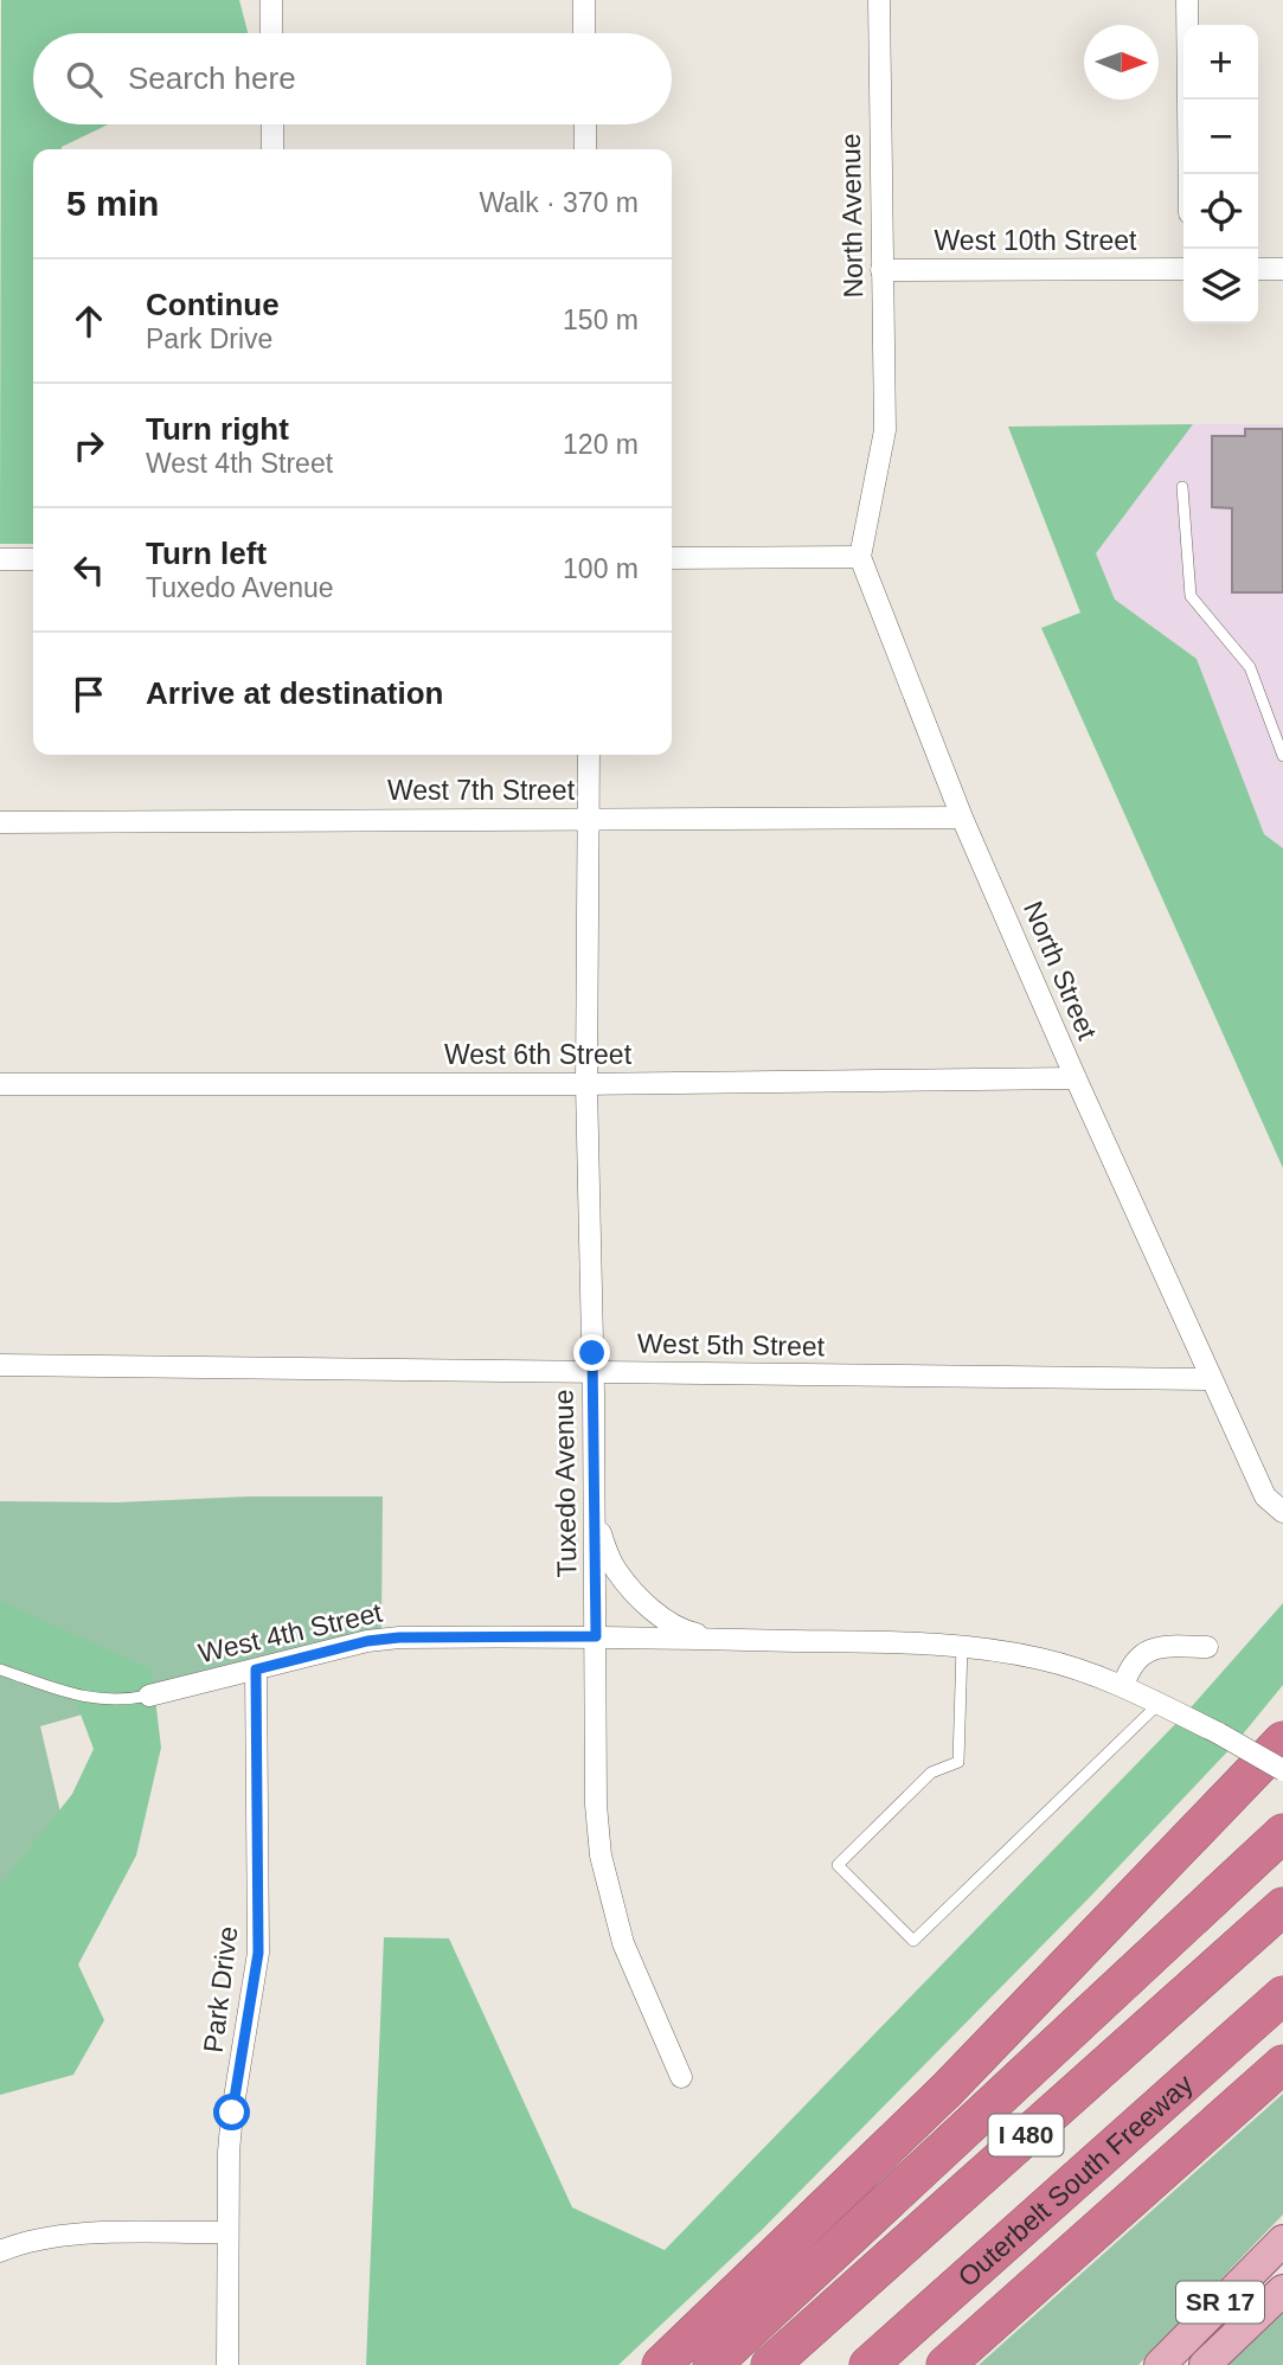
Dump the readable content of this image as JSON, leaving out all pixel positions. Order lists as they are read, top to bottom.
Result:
{
  "streets": {
    "highway": ["I 480", "Outerbelt South Freeway"],
    "main road": ["SR 17"],
    "street": [
      "North Avenue",
      "West 10th Street",
      "West 7th Street",
      "North Street",
      "West 6th Street",
      "West 5th Street",
      "Tuxedo Avenue",
      "West 4th Street",
      "Park Drive"
    ]
  },
  "crossings": [
    ["North Avenue", "West 10th Street"],
    ["North Avenue", "North Street"],
    ["West 7th Street", "North Street"],
    ["West 7th Street", "Tuxedo Avenue"],
    ["North Street", "West 6th Street"],
    ["North Street", "West 5th Street"],
    ["West 6th Street", "Tuxedo Avenue"],
    ["West 5th Street", "Tuxedo Avenue"],
    ["Tuxedo Avenue", "West 4th Street"],
    ["West 4th Street", "Park Drive"]
  ],
  "north": "right",
  "page": {
    "map_buttons": ["+", "−"],
    "search": "Search here",
    "heading": ["5 min", "Walk · 370 m"],
    "list": [
      ["Continue", "Park Drive", "150 m"],
      ["Turn right", "West 4th Street", "120 m"],
      ["Turn left", "Tuxedo Avenue", "100 m"],
      "Arrive at destination"
    ]
  }
}
